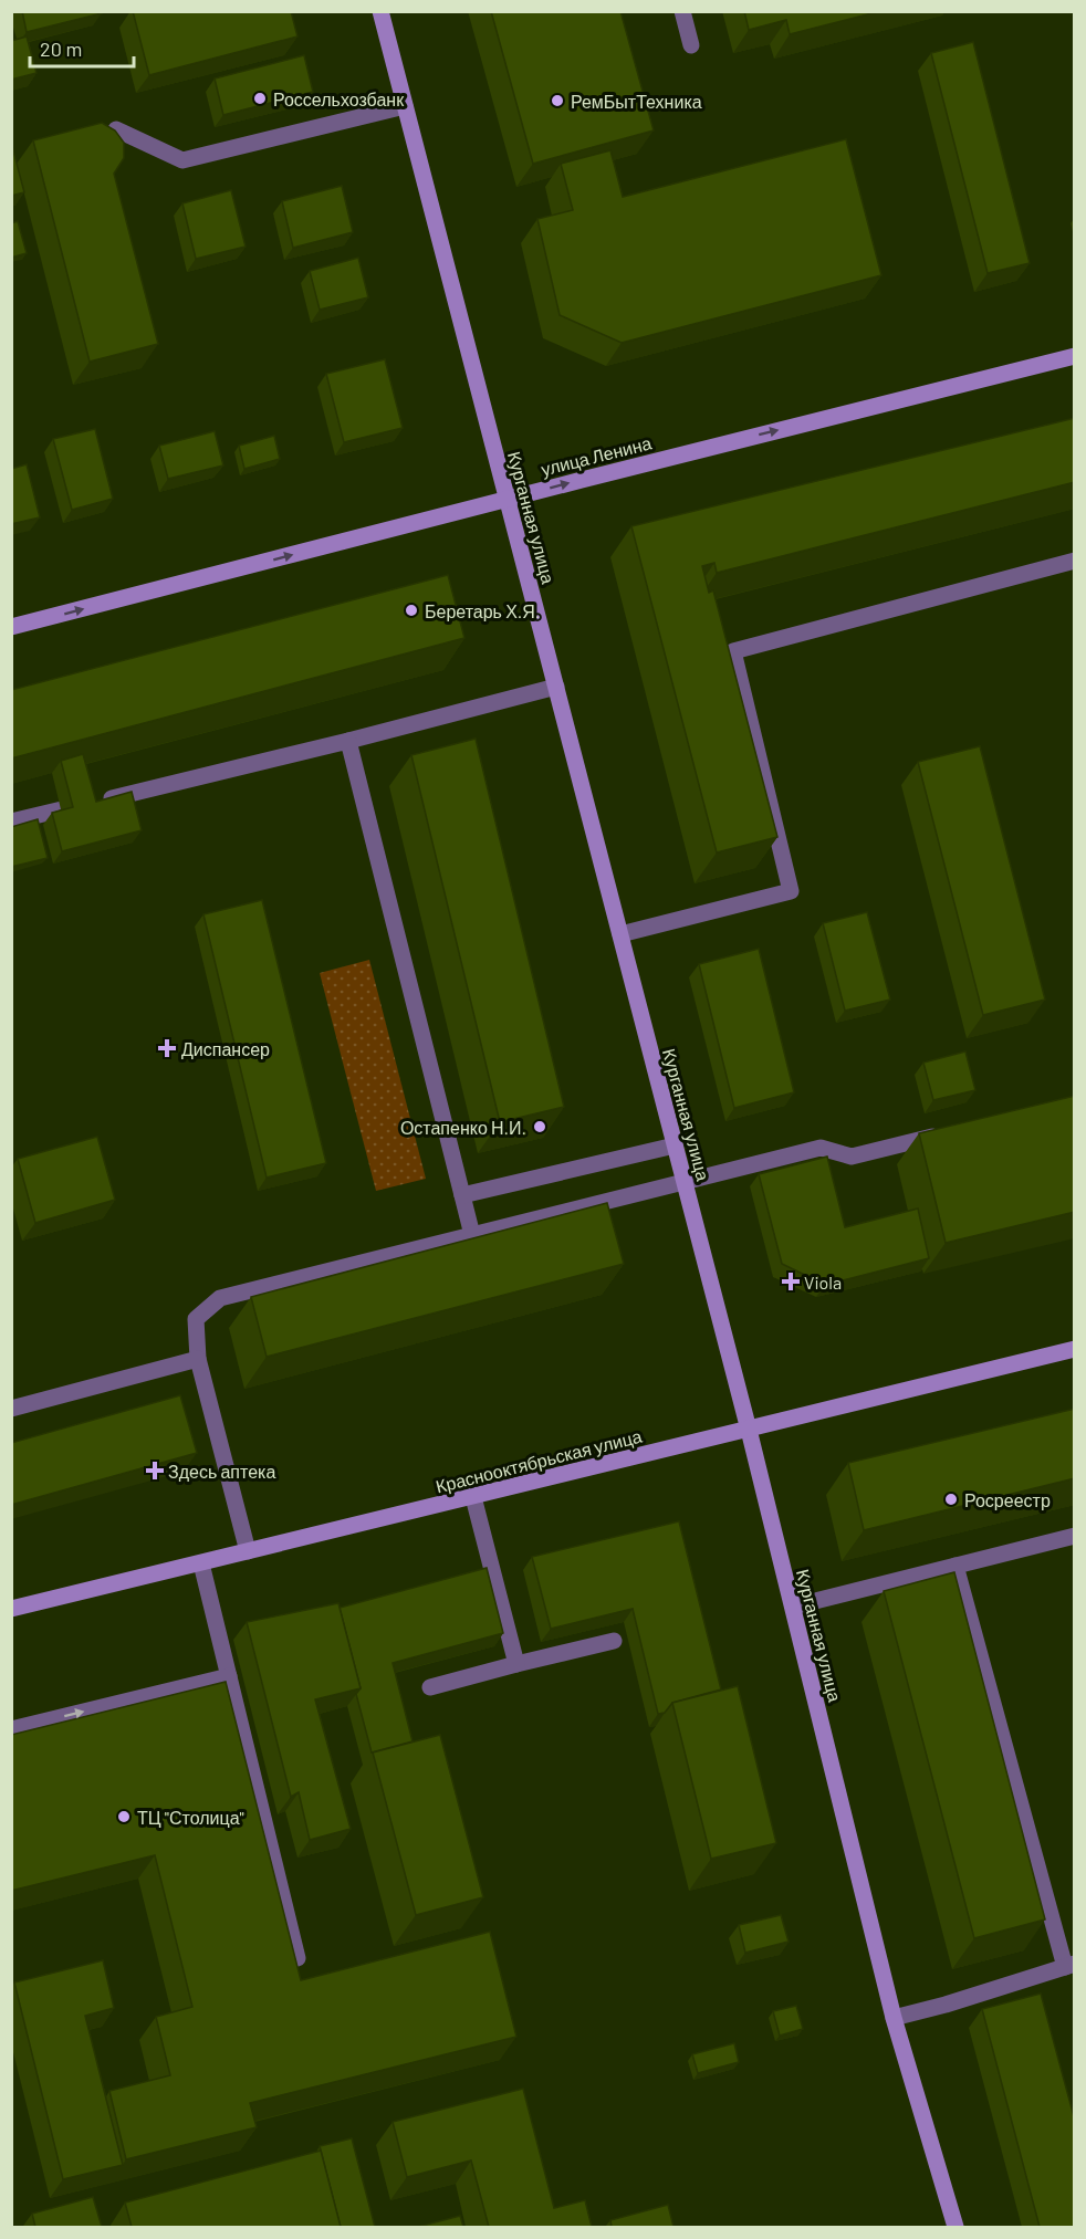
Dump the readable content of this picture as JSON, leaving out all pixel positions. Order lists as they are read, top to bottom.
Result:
{
  "streets": {
    "street": ["улица Ленина", "Курганная улица", "Краснооктябрьская улица"]
  },
  "crossings": [
    ["улица Ленина", "Курганная улица"],
    ["Курганная улица", "Краснооктябрьская улица"]
  ],
  "one_way": ["улица Ленина"],
  "places": {
    "other": [
      "Россельхозбанк",
      "РемБытТехника",
      "Беретарь Х.Я.",
      "Остапенко Н.И.",
      "Росреестр",
      "ТЦ \"Столица\""
    ],
    "health": ["Диспансер", "Viola", "Здесь аптека"]
  },
  "scale_bar": "20 m"
}
